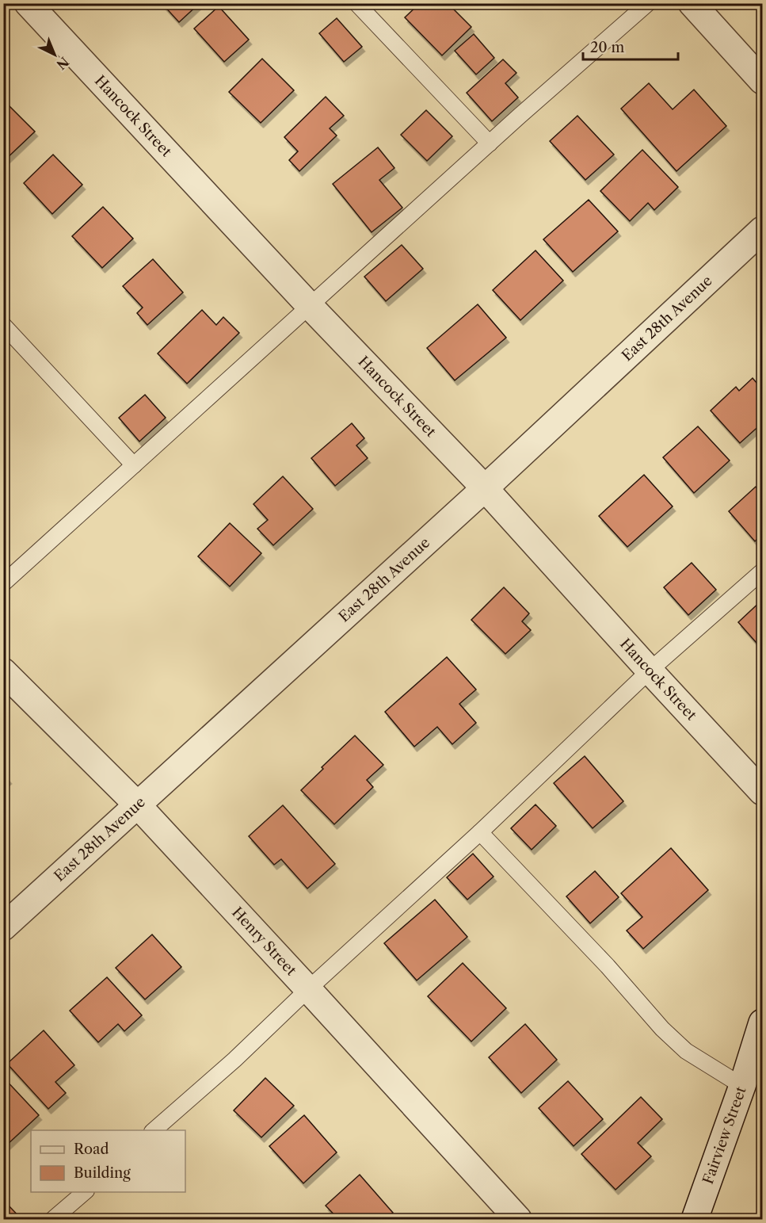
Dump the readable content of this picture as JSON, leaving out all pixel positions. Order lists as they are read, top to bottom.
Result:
{
  "streets": {
    "street": [
      "Hancock Street",
      "East 28th Avenue",
      "Henry Street",
      "Fairview Street"
    ]
  },
  "crossings": [
    ["Hancock Street", "East 28th Avenue"],
    ["East 28th Avenue", "Henry Street"]
  ],
  "legend": ["Road", "Building"],
  "scale_bar": "20 m",
  "north": "bottom right"
}
